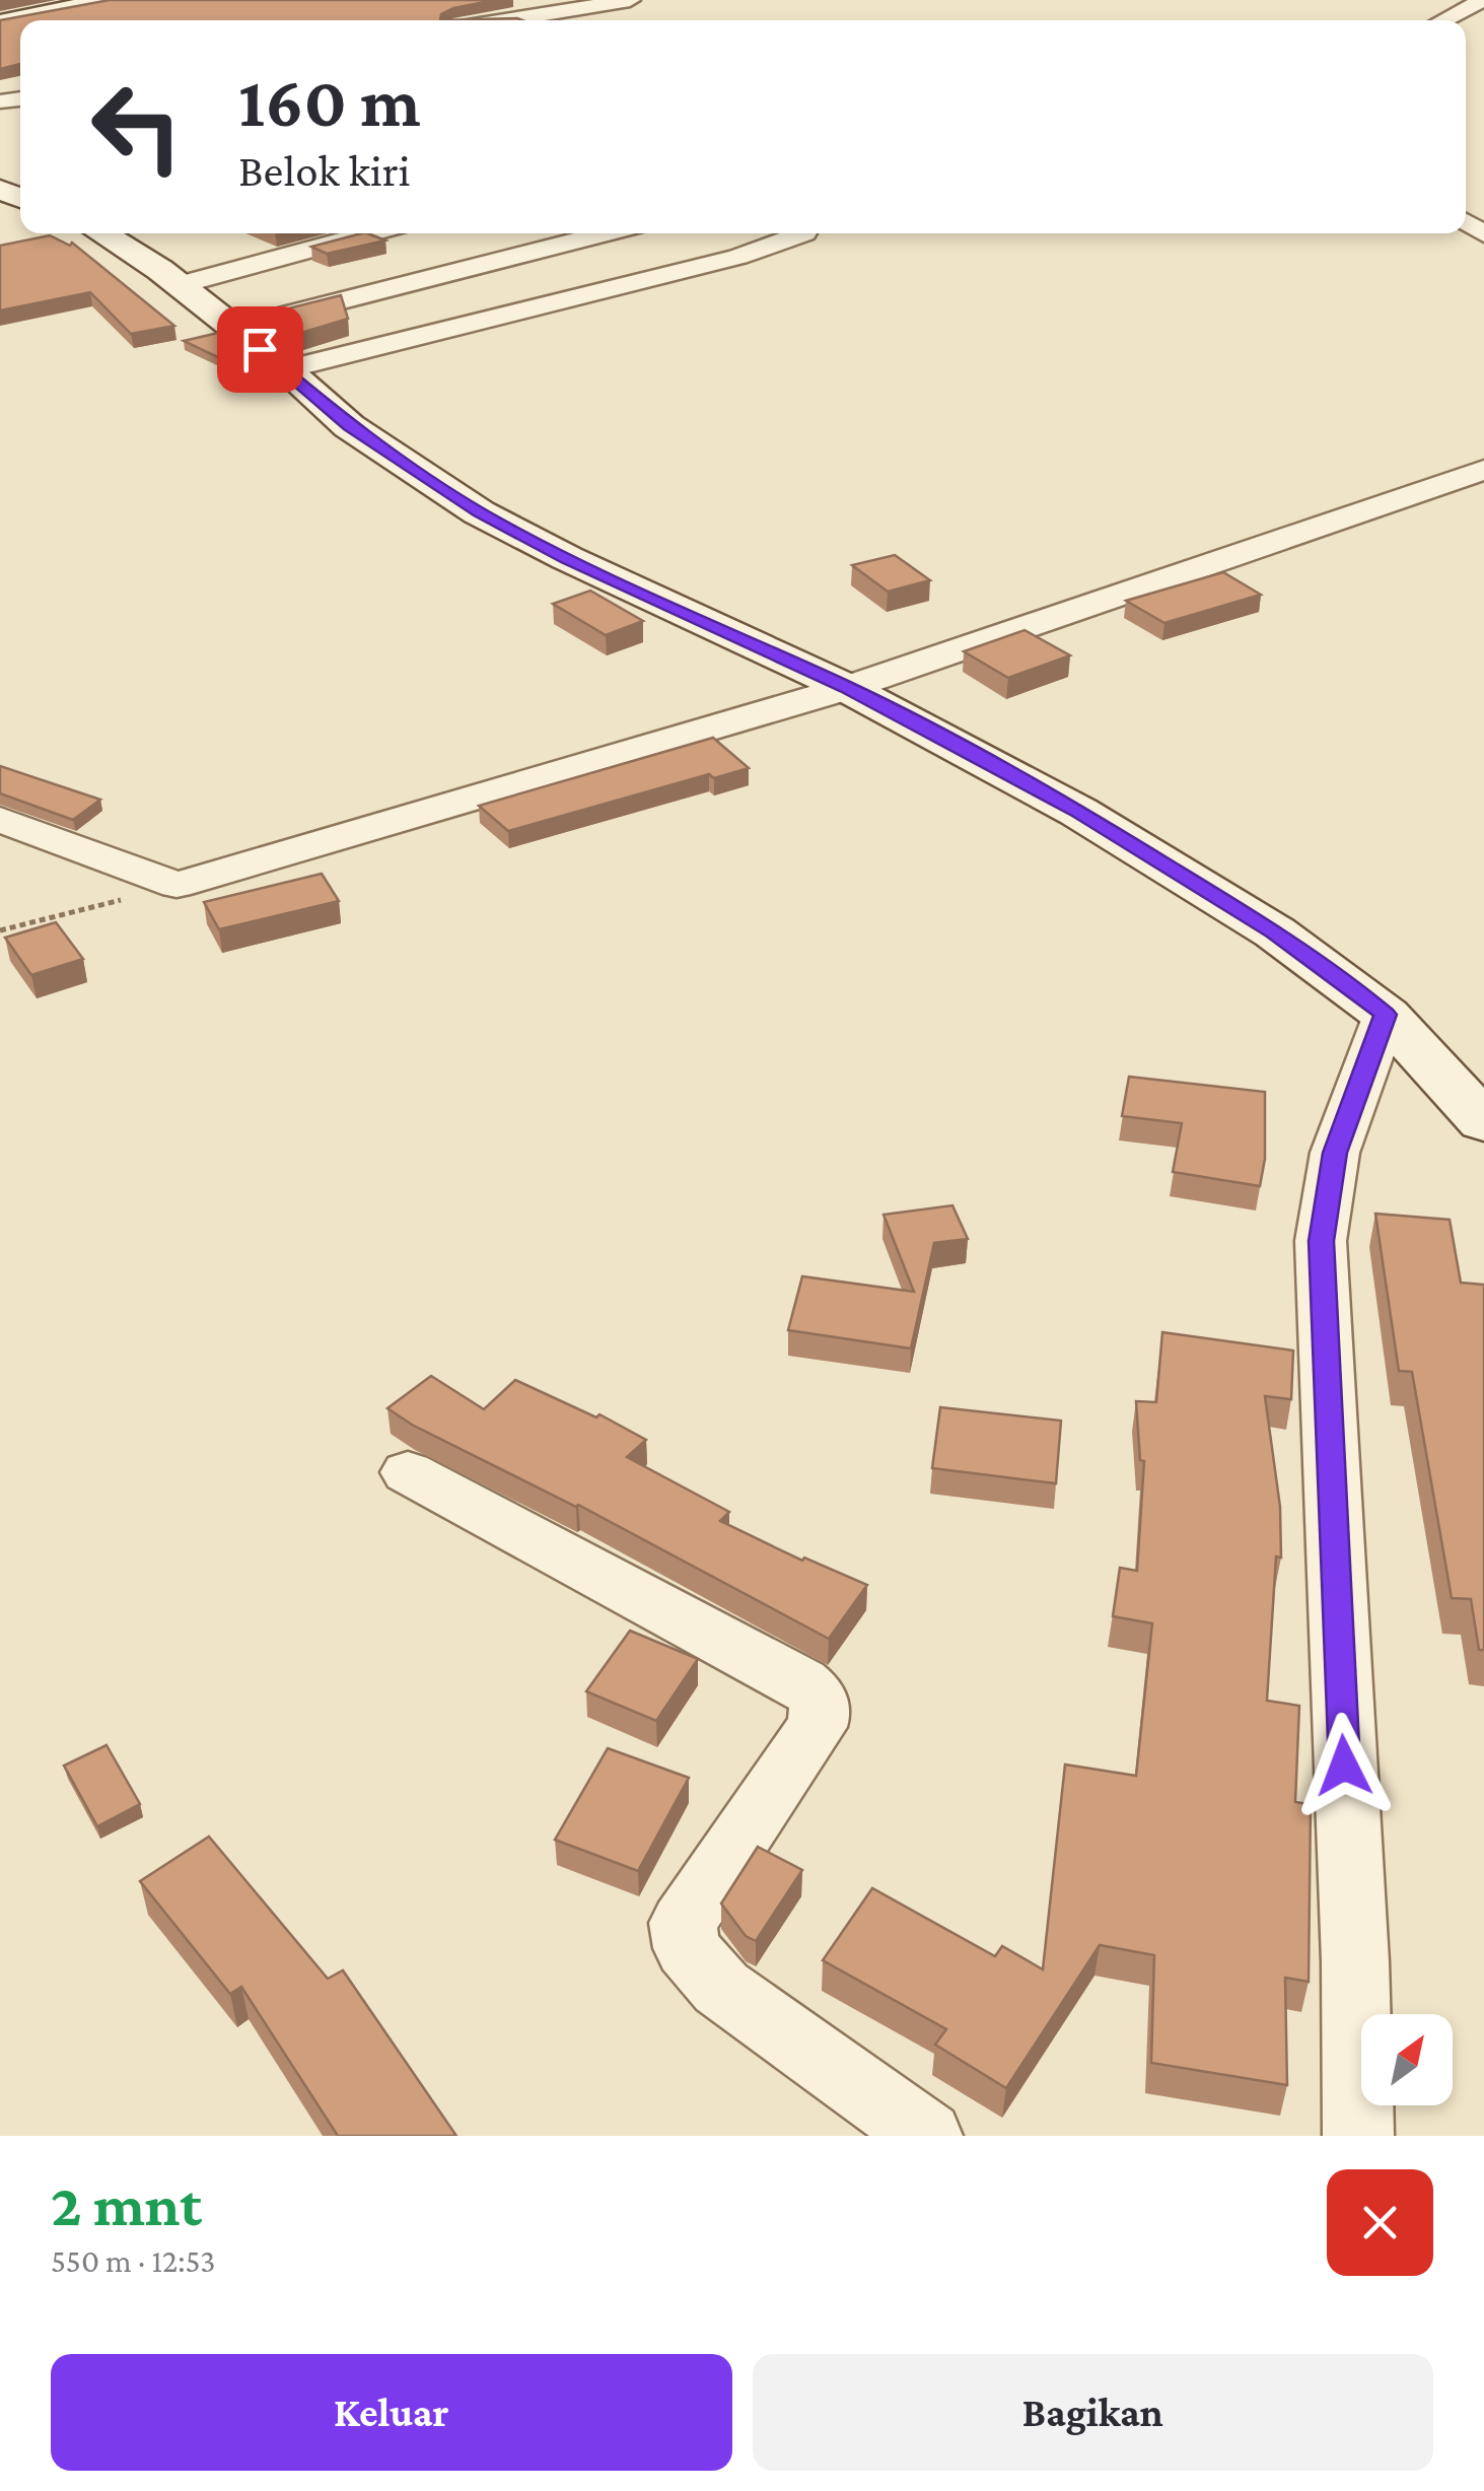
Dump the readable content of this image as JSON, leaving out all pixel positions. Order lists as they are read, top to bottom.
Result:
{
  "north": "top right",
  "page": {
    "turn": ["160 m", "Belok kiri"],
    "heading": ["2 mnt", "550 m · 12:53"],
    "buttons": ["Keluar", "Bagikan"]
  }
}
